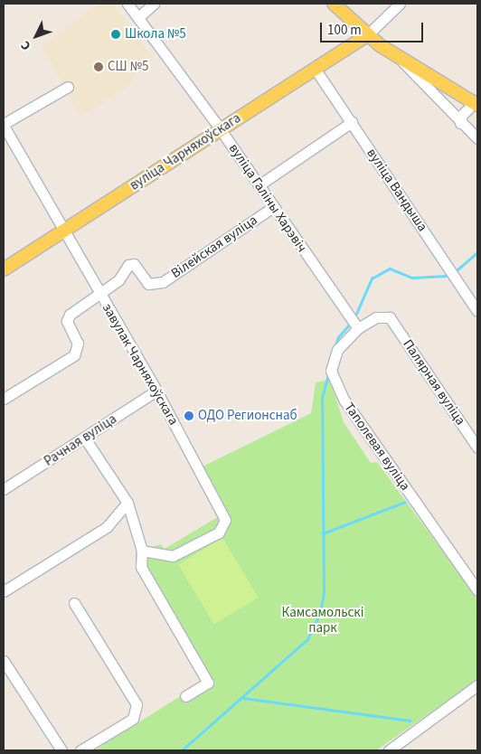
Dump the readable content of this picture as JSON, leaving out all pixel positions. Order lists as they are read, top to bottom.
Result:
{
  "streets": {
    "main road": ["вуліца Чарняхоўскага"],
    "street": [
      "вуліца Вандыша",
      "вуліца Галіны Харэвіч",
      "Вілейская вуліца",
      "завулак Чарняхоўскага",
      "Палярная вуліца",
      "Рачная вуліца",
      "Таполевая вуліца"
    ]
  },
  "crossings": [
    ["вуліца Чарняхоўскага", "вуліца Вандыша"],
    ["вуліца Чарняхоўскага", "вуліца Галіны Харэвіч"],
    ["вуліца Чарняхоўскага", "завулак Чарняхоўскага"],
    ["вуліца Галіны Харэвіч", "Вілейская вуліца"],
    ["вуліца Галіны Харэвіч", "Таполевая вуліца"],
    ["Вілейская вуліца", "завулак Чарняхоўскага"],
    ["завулак Чарняхоўскага", "Рачная вуліца"],
    ["Палярная вуліца", "Таполевая вуліца"]
  ],
  "parks": ["Камсамольскі парк"],
  "places": ["Школа №5", "СШ №5", "ОДО Регионснаб"],
  "scale_bar": "100 m",
  "north": "bottom left"
}
